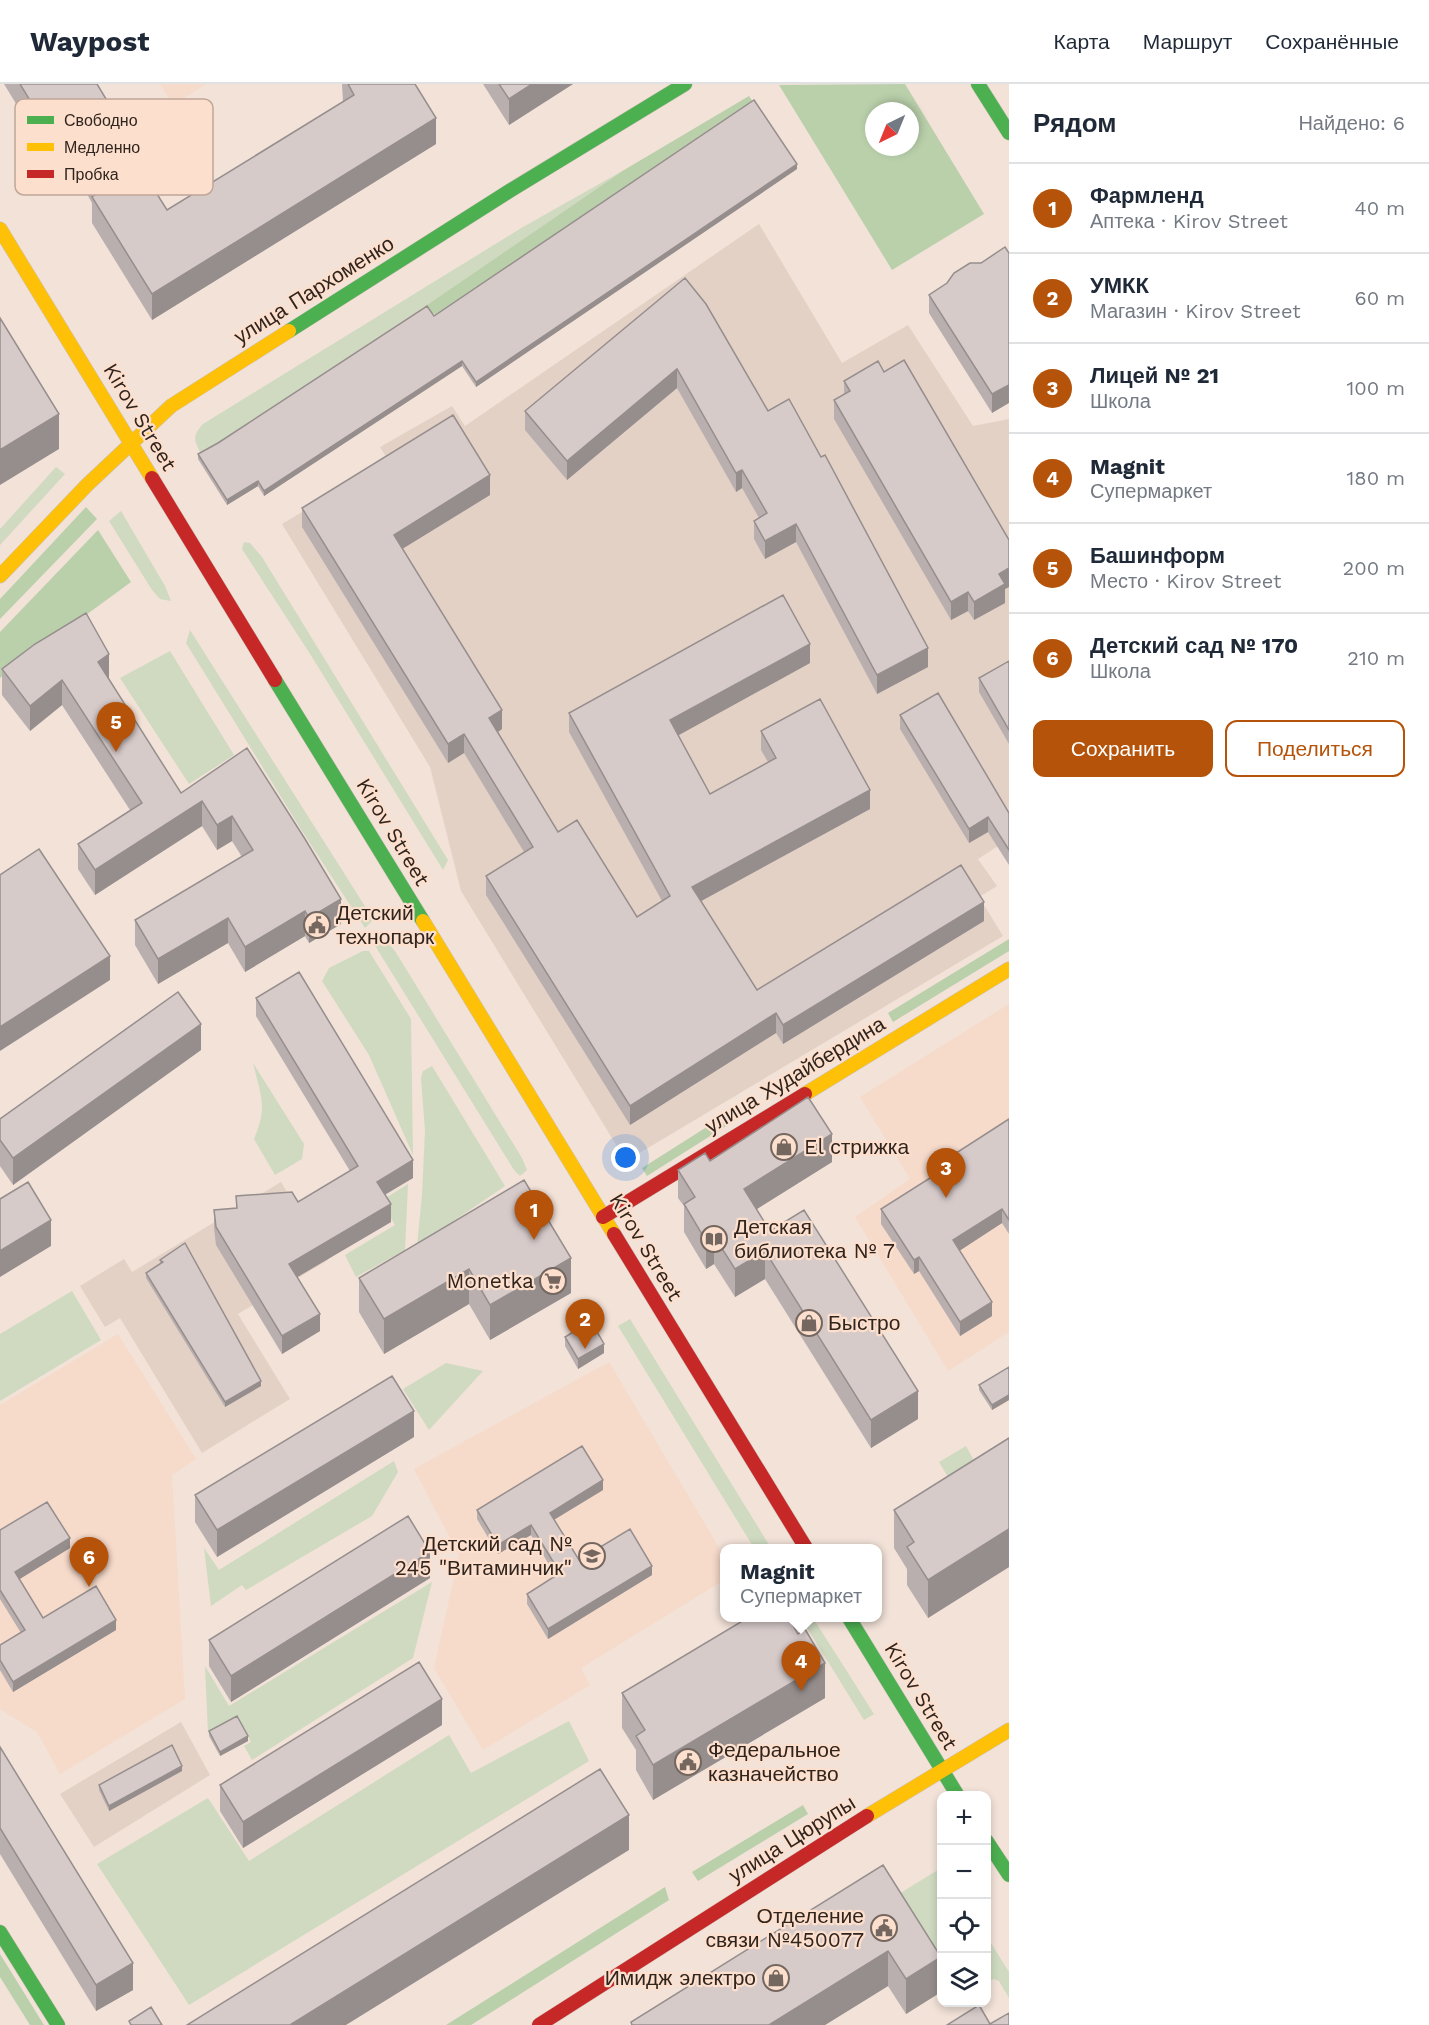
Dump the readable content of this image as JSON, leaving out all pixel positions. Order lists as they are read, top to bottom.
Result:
{
  "streets": {
    "street": [
      "улица Пархоменко",
      "Kirov Street",
      "улица Худайбердина",
      "улица Цюрупы"
    ]
  },
  "crossings": [
    ["улица Пархоменко", "Kirov Street"],
    ["Kirov Street", "улица Худайбердина"],
    ["Kirov Street", "улица Цюрупы"]
  ],
  "places": {
    "public building": ["Детский технопарк", "Федеральное казначейство", "Отделение связи №450077"],
    "shop": ["El стрижка", "Быстро", "Имидж электро"],
    "library": ["Детская библиотека № 7"],
    "supermarket": ["Monetka"],
    "school or university": ["Детский сад № 245 \"Витаминчик\""]
  },
  "legend": ["Свободно", "Медленно", "Пробка"],
  "north": "bottom left",
  "page": {
    "header": "Waypost",
    "nav": ["Карта", "Маршрут", "Сохранённые"],
    "heading": ["Рядом", "Найдено: 6"],
    "list": [
      {
        "mark": "1",
        "name": "Фармленд",
        "note": "Аптека · Kirov Street",
        "value": "40 m"
      },
      {
        "mark": "2",
        "name": "УМКК",
        "note": "Магазин · Kirov Street",
        "value": "60 m"
      },
      {
        "mark": "3",
        "name": "Лицей № 21",
        "note": "Школа",
        "value": "100 m"
      },
      {
        "mark": "4",
        "name": "Magnit",
        "note": "Супермаркет",
        "value": "180 m"
      },
      {
        "mark": "5",
        "name": "Башинформ",
        "note": "Место · Kirov Street",
        "value": "200 m"
      },
      {
        "mark": "6",
        "name": "Детский сад № 170",
        "note": "Школа",
        "value": "210 m"
      }
    ],
    "pins": [
      "5",
      "3",
      "1",
      "2",
      "6",
      "4"
    ],
    "buttons": ["Сохранить", "Поделиться"],
    "popup": ["Magnit", "Супермаркет"],
    "map_buttons": ["+", "−"]
  }
}
